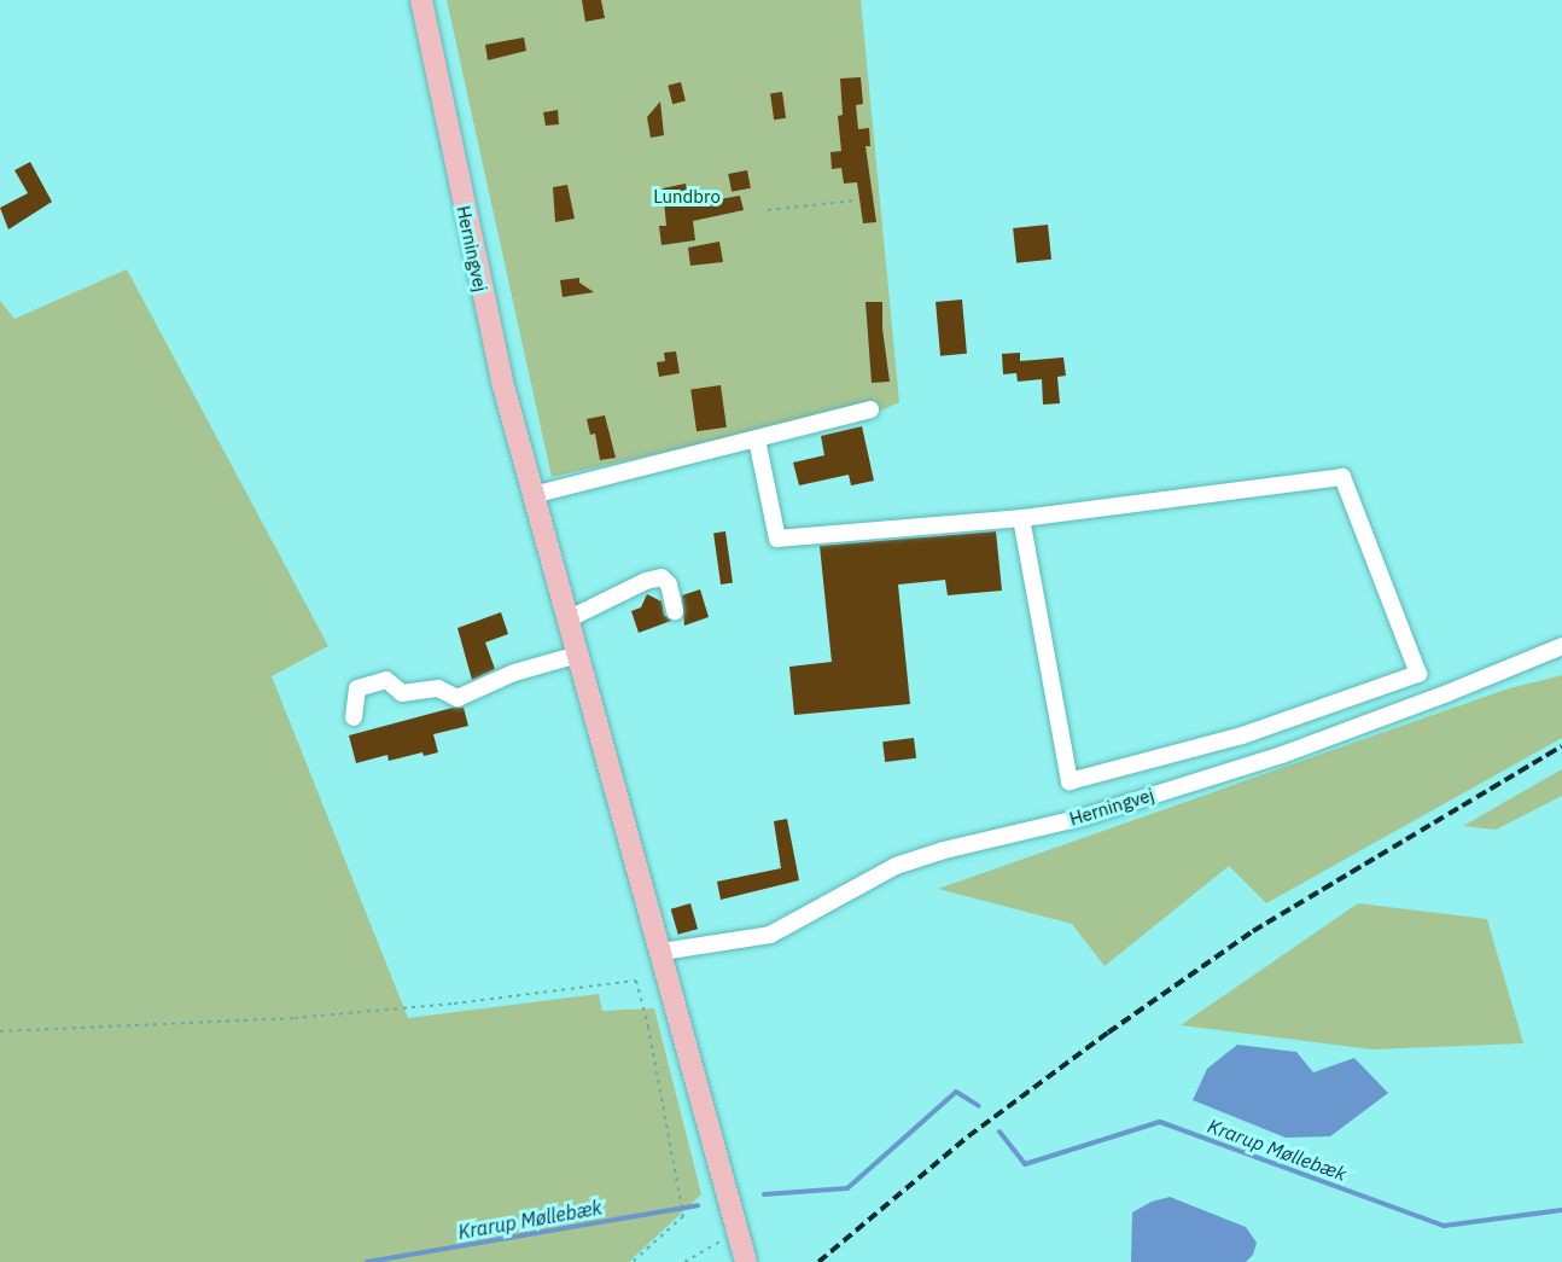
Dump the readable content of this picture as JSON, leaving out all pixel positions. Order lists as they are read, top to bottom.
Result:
{
  "streets": {
    "main road": ["Herningvej"]
  },
  "water": ["Krarup Møllebæk"],
  "parks": ["Lundbro"]
}
